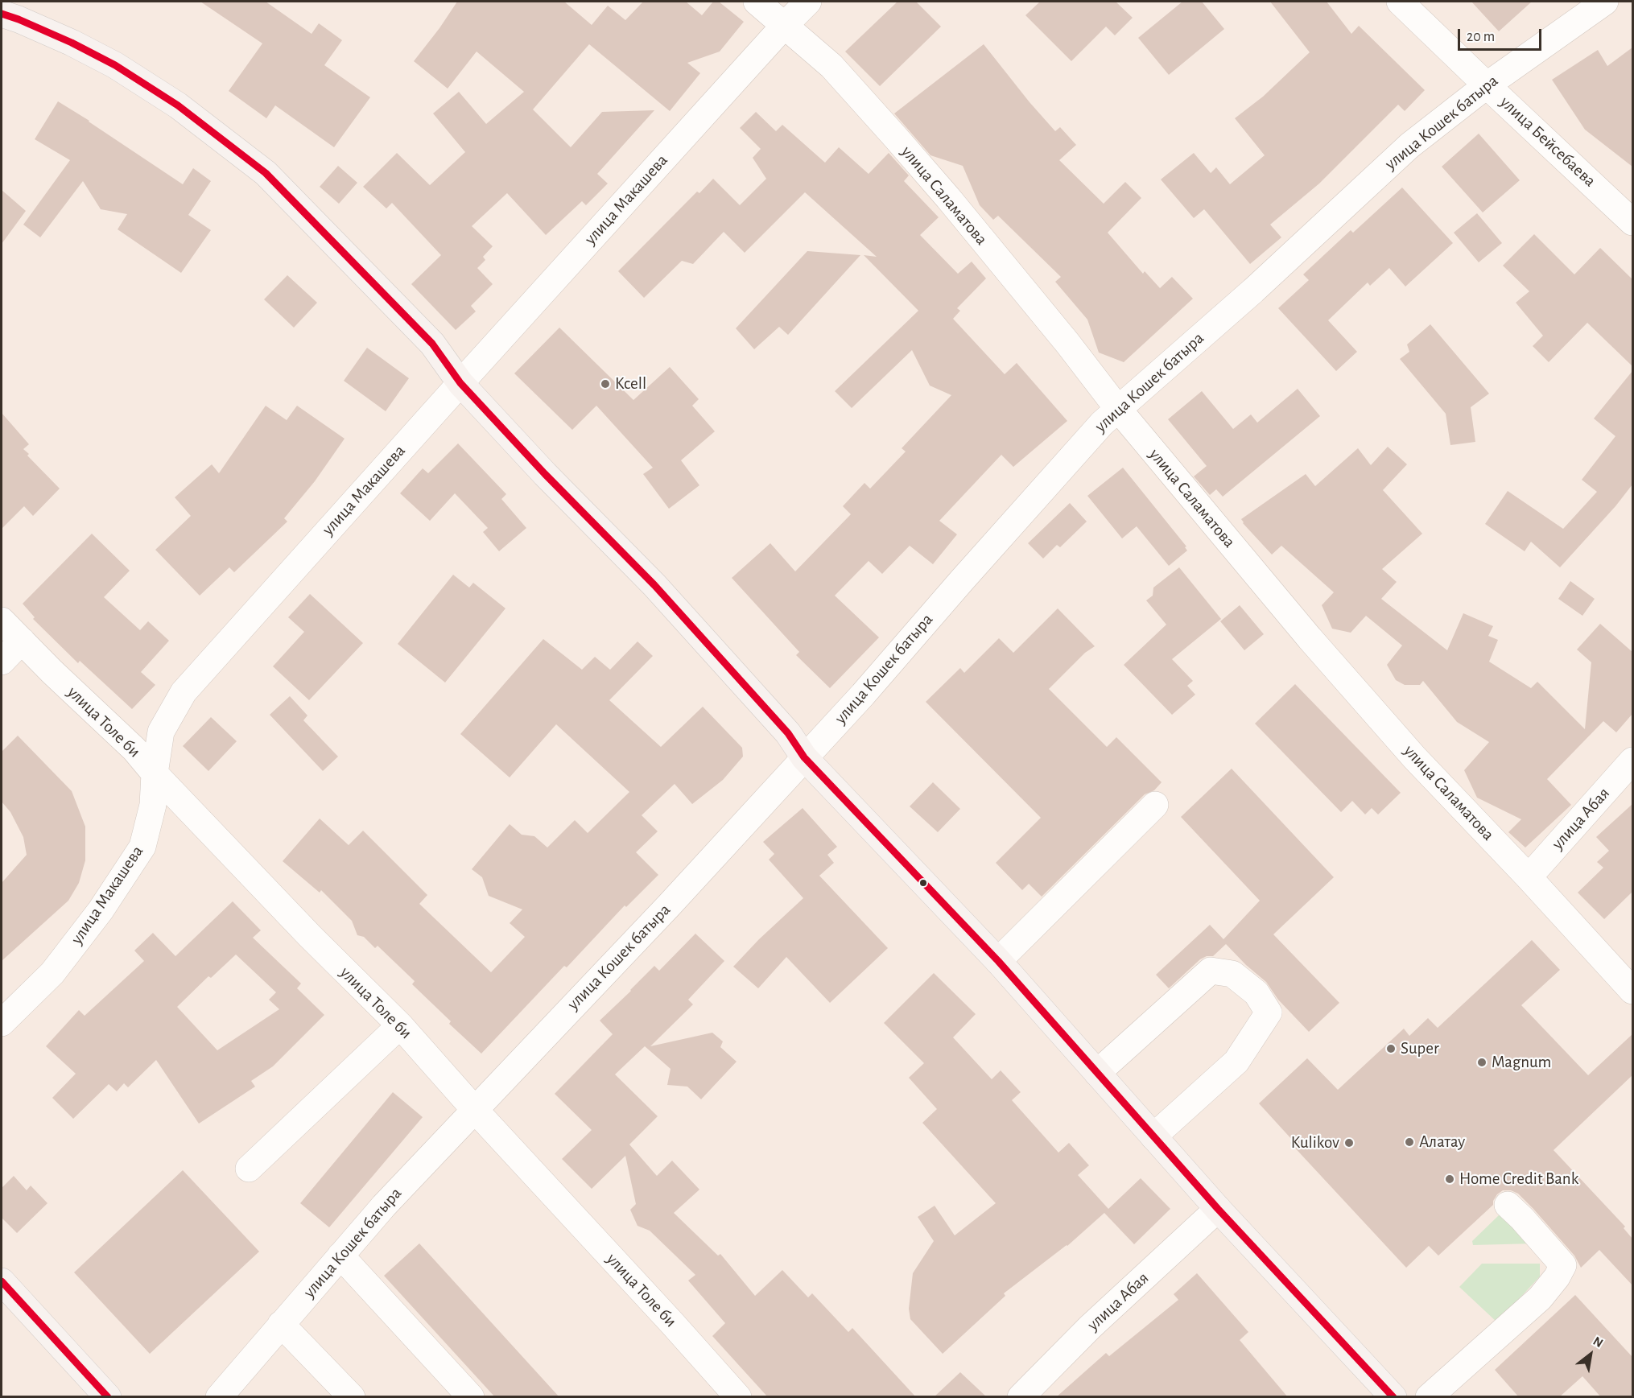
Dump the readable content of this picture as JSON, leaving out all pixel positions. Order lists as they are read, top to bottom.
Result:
{
  "streets": {
    "street": [
      "улица Кошек батыра",
      "улица Бейсебаева",
      "улица Саламатова",
      "улица Макашева",
      "улица Толе би",
      "улица Абая"
    ]
  },
  "crossings": [
    ["улица Кошек батыра", "улица Бейсебаева"],
    ["улица Кошек батыра", "улица Саламатова"],
    ["улица Кошек батыра", "улица Толе би"],
    ["улица Саламатова", "улица Макашева"],
    ["улица Саламатова", "улица Абая"],
    ["улица Макашева", "улица Толе би"]
  ],
  "places": [
    "Kcell",
    "Super",
    "Magnum",
    "Алатау",
    "Kulikov",
    "Home Credit Bank"
  ],
  "scale_bar": "20 m",
  "north": "top right"
}
